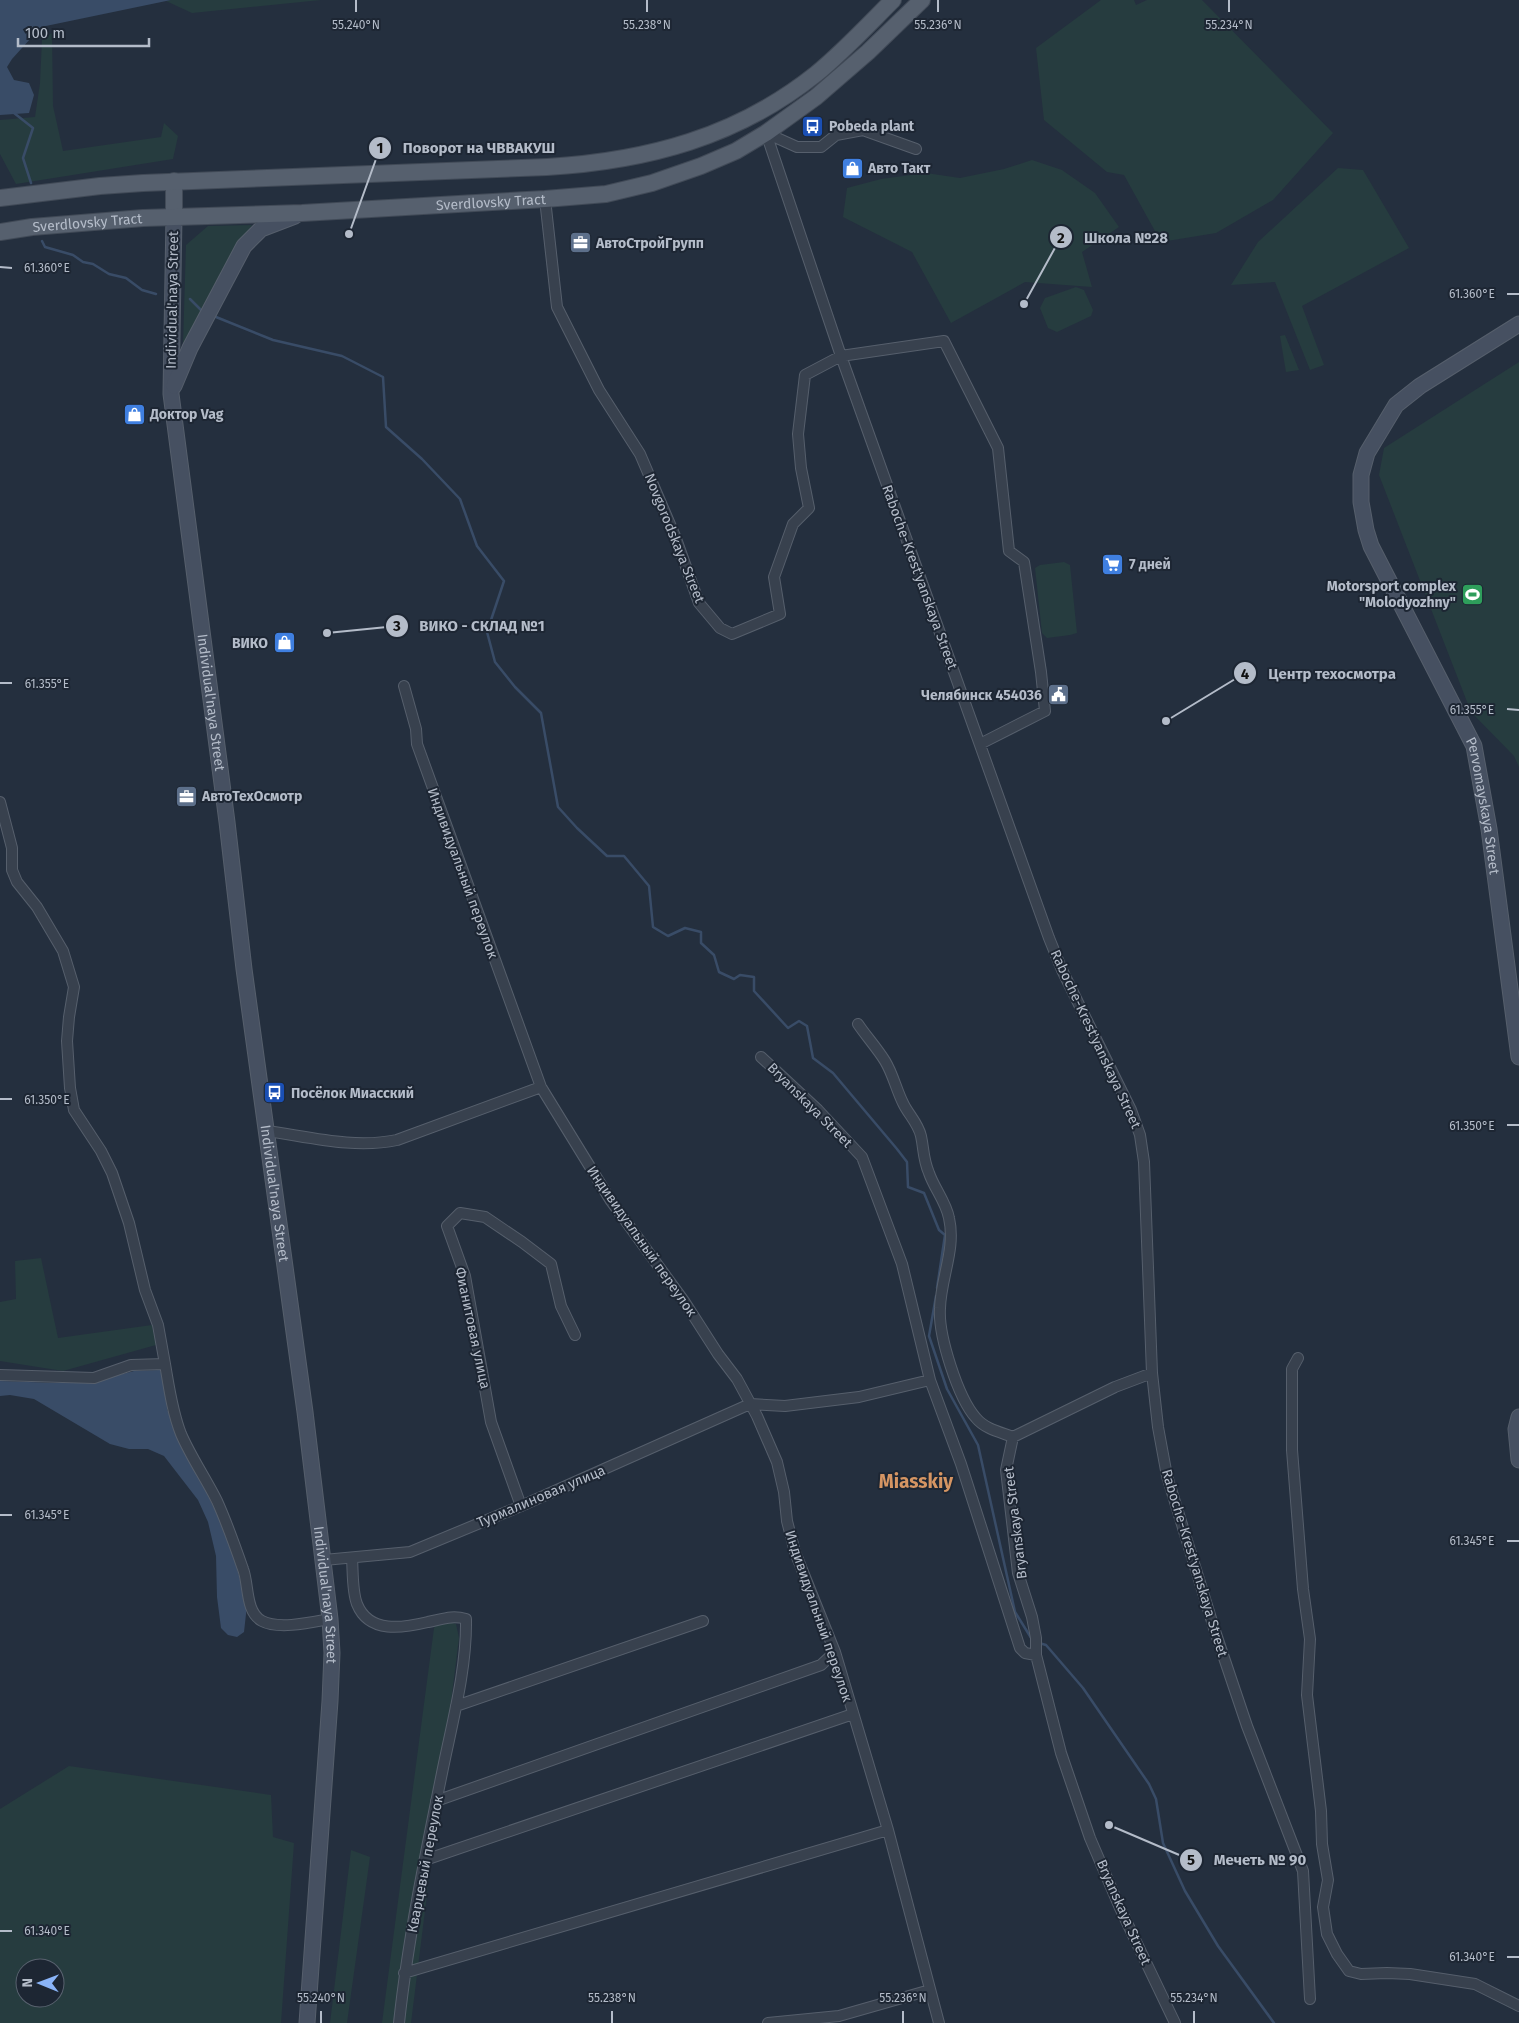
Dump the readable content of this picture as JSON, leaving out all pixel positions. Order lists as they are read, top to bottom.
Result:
{
  "streets": {
    "main road": ["Sverdlovsky Tract", "Individual'naya Street", "Pervomayskaya Street"],
    "street": [
      "Novgorodskaya Street",
      "Raboche-Krest'yanskaya Street",
      "Индивидуальный переулок",
      "Bryanskaya Street",
      "Фианитовая улица",
      "Турмалиновая улица",
      "Кварцевый переулок"
    ]
  },
  "crossings": [
    ["Sverdlovsky Tract", "Individual'naya Street"],
    ["Sverdlovsky Tract", "Novgorodskaya Street"],
    ["Sverdlovsky Tract", "Raboche-Krest'yanskaya Street"],
    ["Individual'naya Street", "Турмалиновая улица"],
    ["Novgorodskaya Street", "Raboche-Krest'yanskaya Street"],
    ["Индивидуальный переулок", "Турмалиновая улица"],
    ["Фианитовая улица", "Турмалиновая улица"],
    ["Турмалиновая улица", "Кварцевый переулок"]
  ],
  "districts": ["Miasskiy"],
  "places": {
    "bus stop": ["Pobeda plant", "Посёлок Миасский"],
    "shop": ["Авто Такт", "Доктор Vag", "ВИКО"],
    "other": [
      "Поворот на ЧВВАКУШ",
      "Школа №28",
      "ВИКО - СКЛАД №1",
      "Центр техосмотра",
      "Мечеть № 90"
    ],
    "office": ["АвтоСтройГрупп", "АвтоТехОсмотр"],
    "supermarket": ["7 дней"],
    "sports": ["Motorsport complex \"Molodyozhny\""],
    "public building": ["Челябинск 454036"]
  },
  "scale_bar": "100 m",
  "north": "left",
  "coordinates": [
    "55.240°N",
    "55.238°N",
    "55.236°N",
    "55.234°N",
    "61.360°E",
    "61.355°E",
    "61.350°E",
    "61.345°E",
    "61.340°E"
  ]
}
